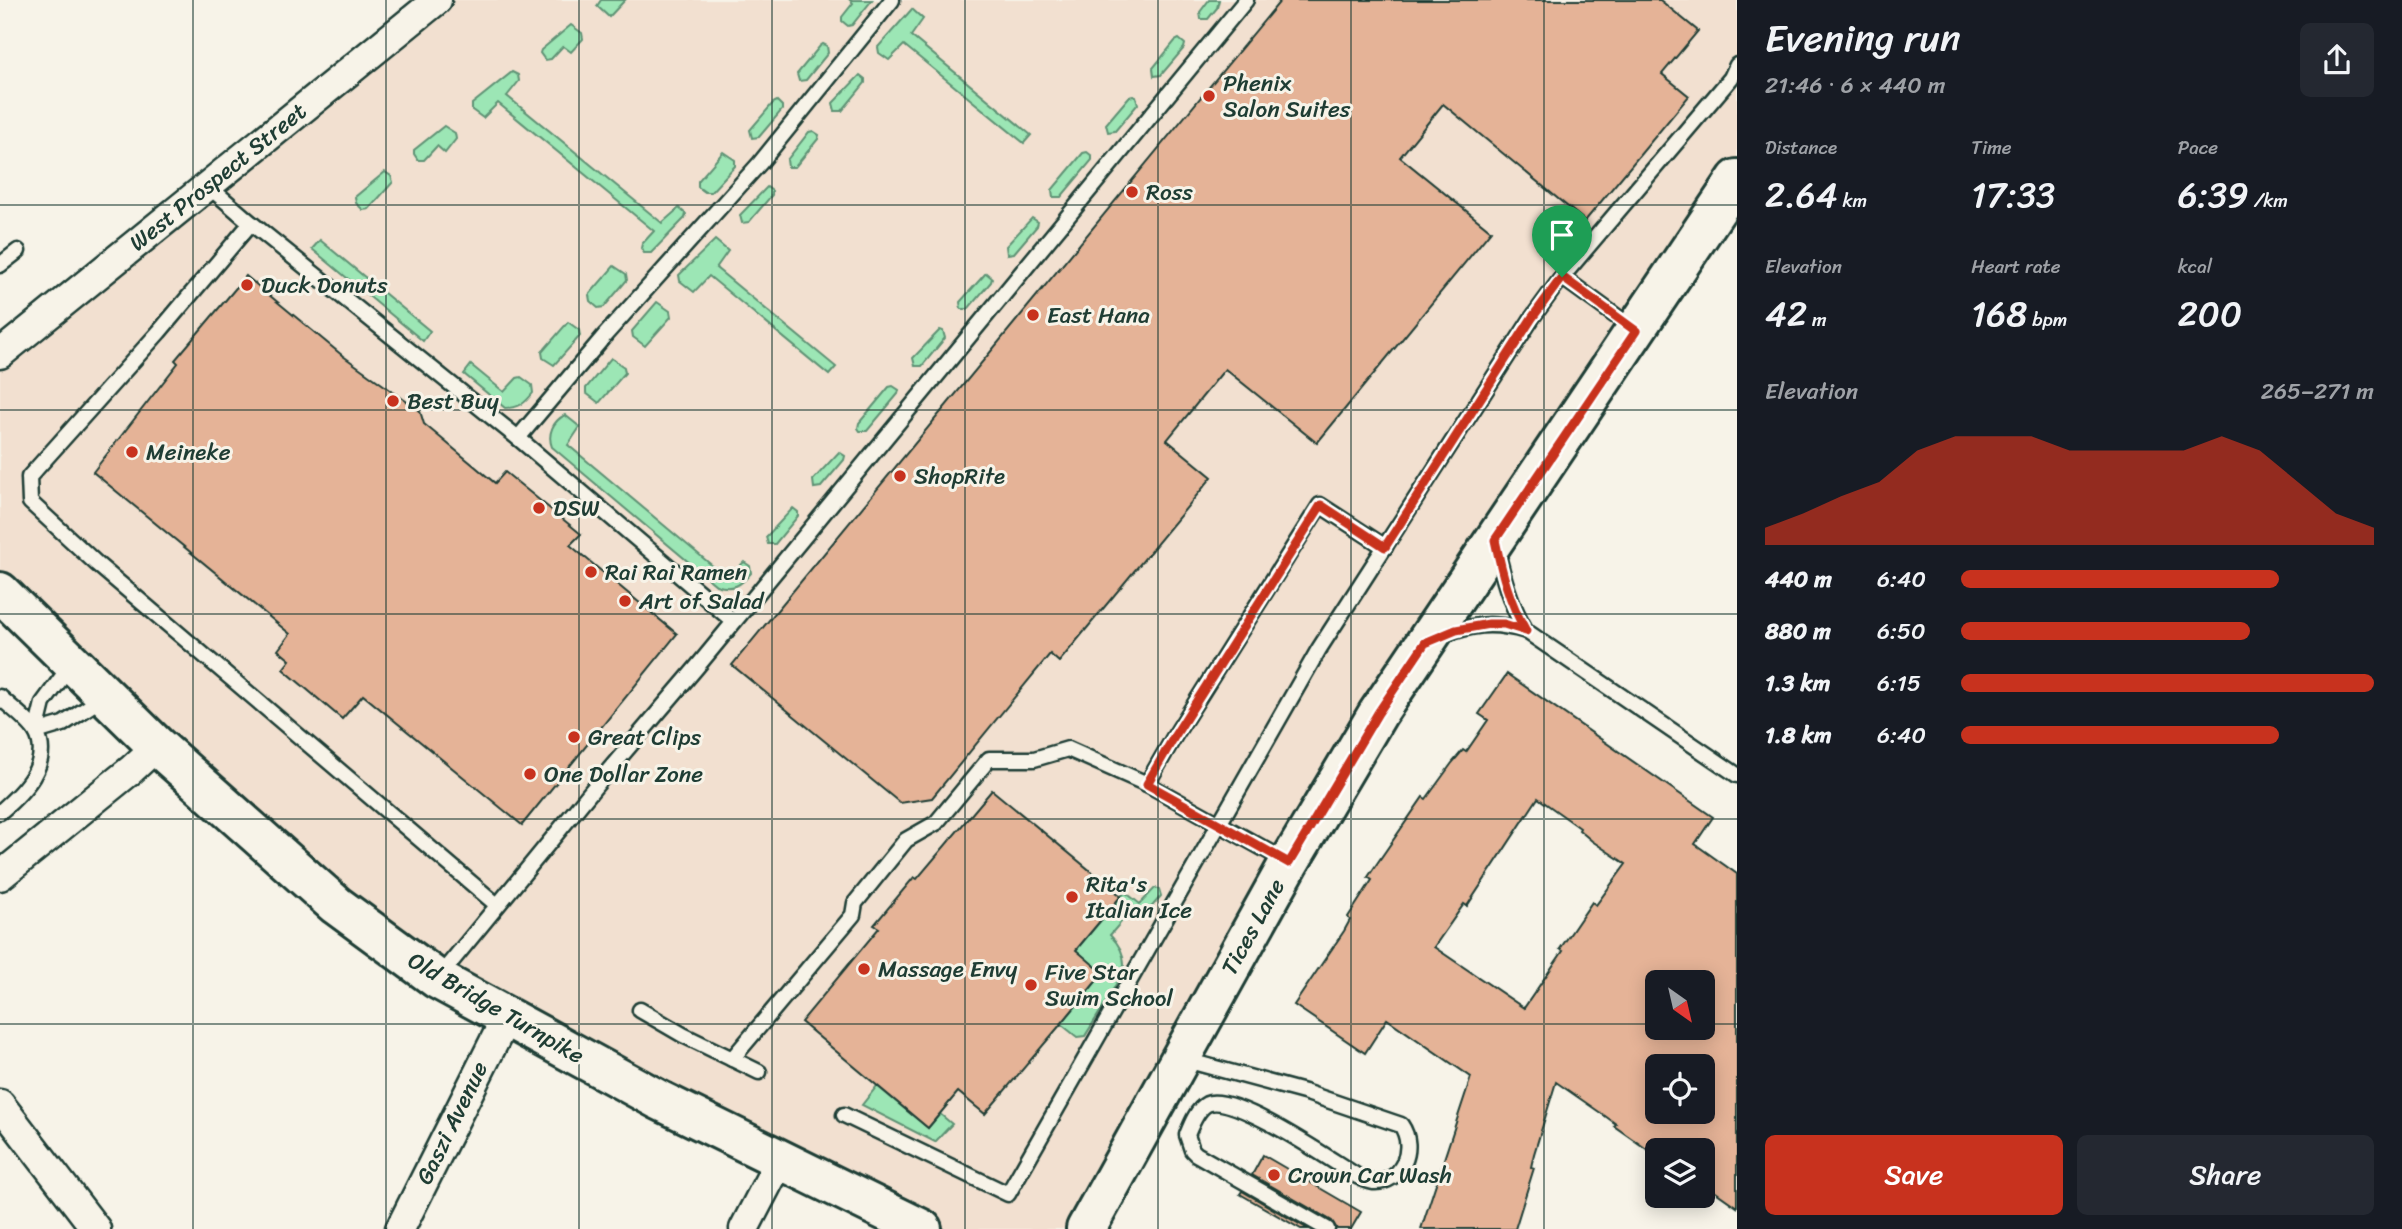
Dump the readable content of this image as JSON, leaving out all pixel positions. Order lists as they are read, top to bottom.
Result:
{
  "streets": {
    "street": [
      "West Prospect Street",
      "Tices Lane",
      "Old Bridge Turnpike",
      "Gaszi Avenue"
    ]
  },
  "crossings": [
    ["Old Bridge Turnpike", "Gaszi Avenue"]
  ],
  "places": [
    "Phenix Salon Suites",
    "Ross",
    "Duck Donuts",
    "East Hana",
    "Best Buy",
    "Meineke",
    "ShopRite",
    "DSW",
    "Rai Rai Ramen",
    "Art of Salad",
    "Great Clips",
    "One Dollar Zone",
    "Rita's Italian Ice",
    "Massage Envy",
    "Five Star Swim School",
    "Crown Car Wash"
  ],
  "north": "bottom right",
  "page": {
    "heading": ["Evening run", "21:46 · 6 × 440 m"],
    "stats": [
      ["Distance", "2.64 km"],
      ["Time", "17:33"],
      ["Pace", "6:39 /km"],
      ["Elevation", "42 m"],
      ["Heart rate", "168 bpm"],
      ["kcal", "200"]
    ],
    "chart": ["Elevation", "265–271 m"],
    "list": [
      {
        "name": "440 m",
        "note": "6:40"
      },
      {
        "name": "880 m",
        "note": "6:50"
      },
      {
        "name": "1.3 km",
        "note": "6:15"
      },
      {
        "name": "1.8 km",
        "note": "6:40"
      }
    ],
    "buttons": ["Save", "Share"]
  }
}
